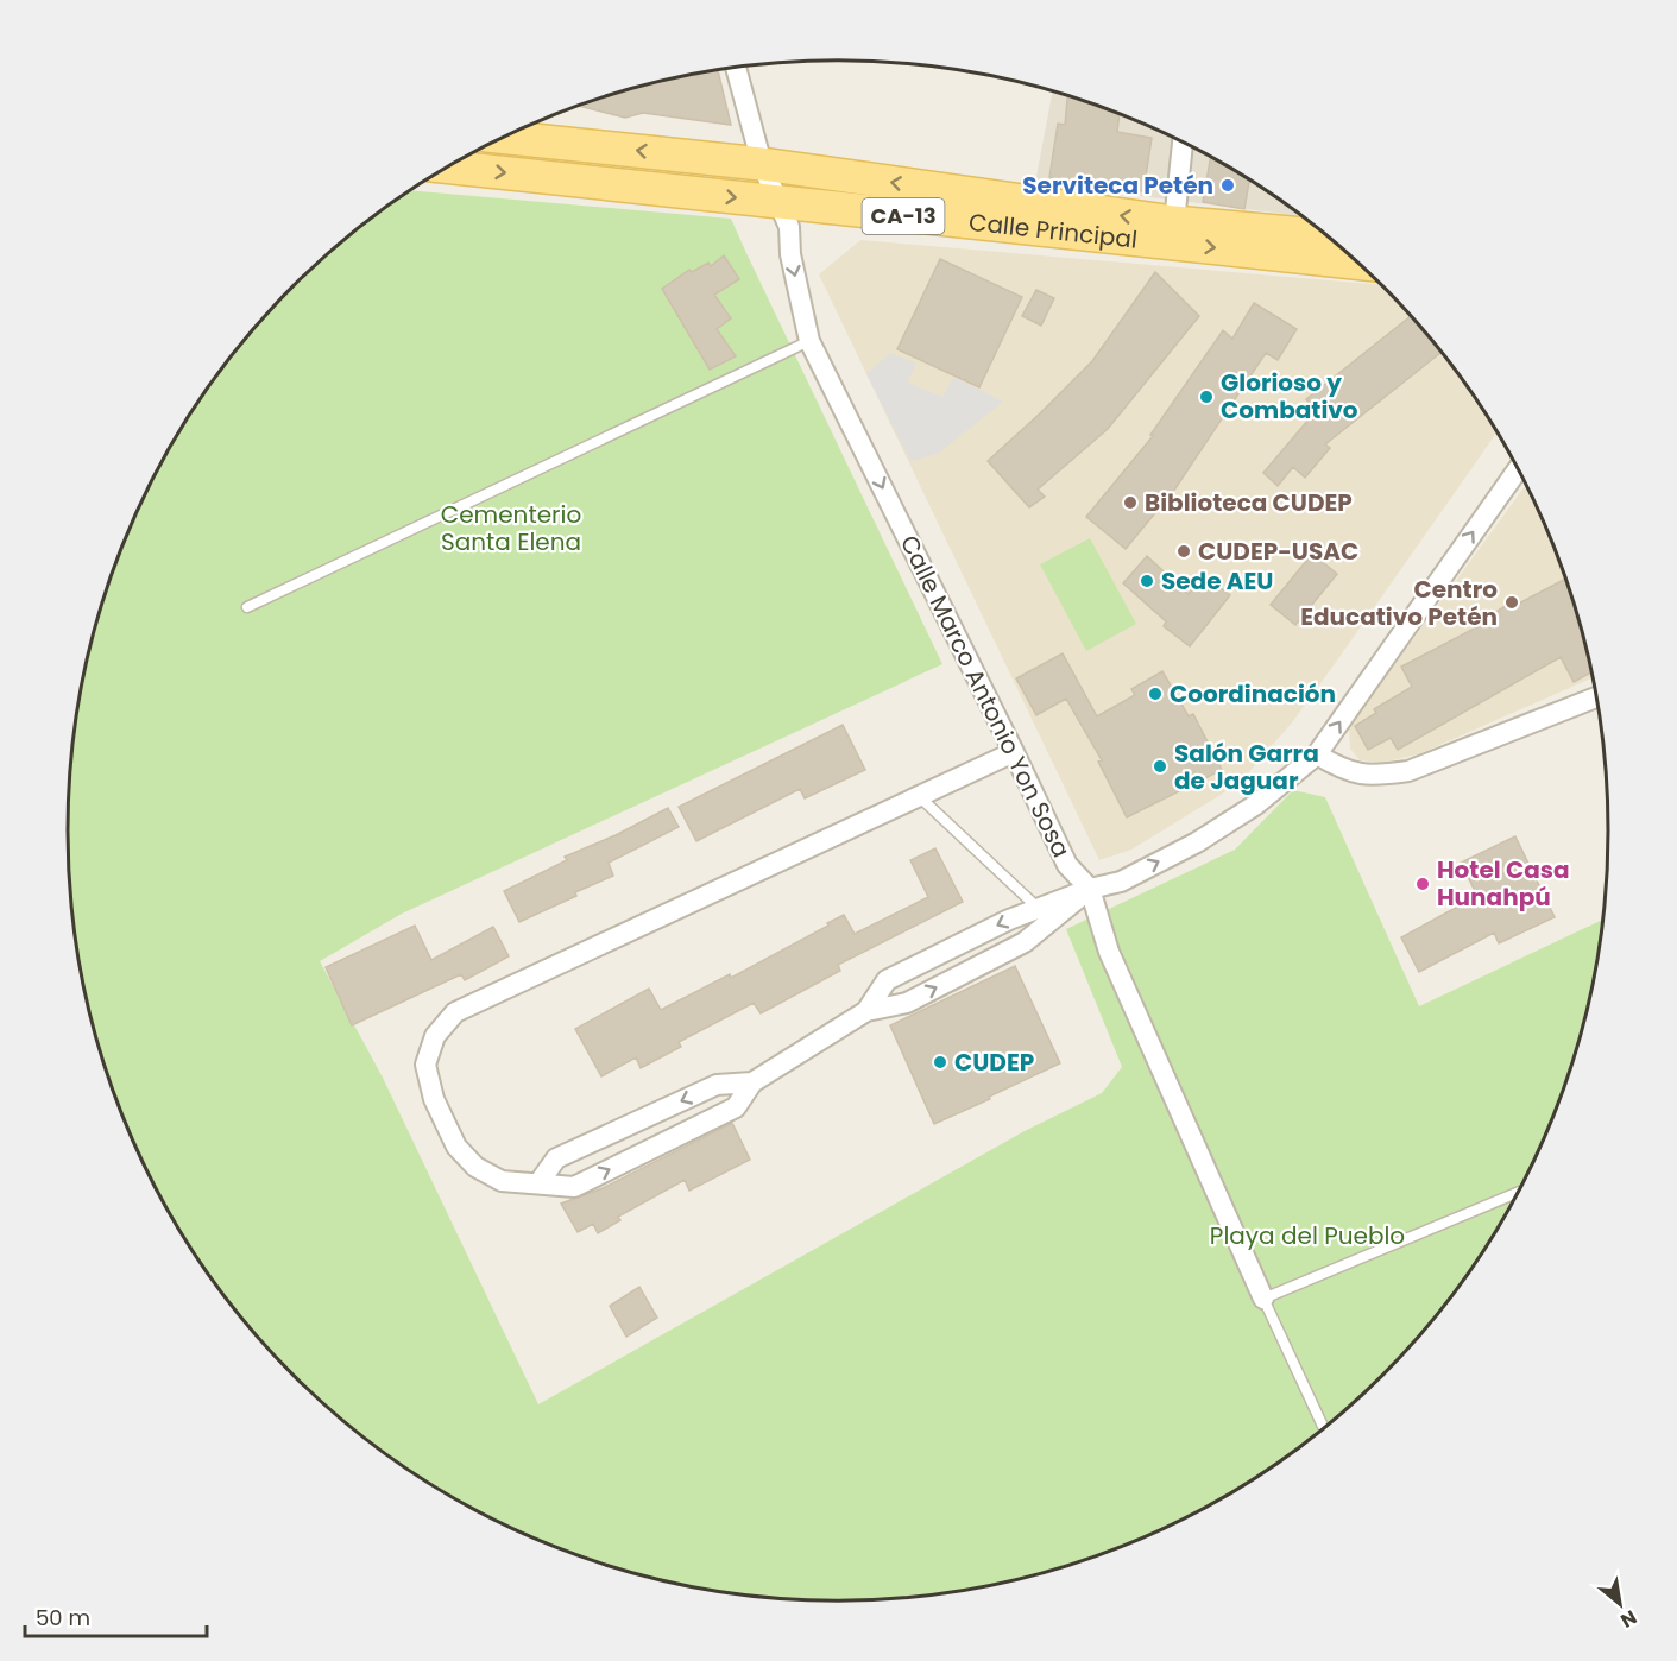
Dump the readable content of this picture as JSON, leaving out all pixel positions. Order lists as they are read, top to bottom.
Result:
{
  "streets": {
    "main road": ["CA-13", "Calle Principal"],
    "street": ["Calle Marco Antonio Yon Sosa"]
  },
  "crossings": [
    ["Calle Principal", "Calle Marco Antonio Yon Sosa"]
  ],
  "one_way": ["Calle Marco Antonio Yon Sosa"],
  "parks": ["Cementerio Santa Elena", "Playa del Pueblo"],
  "places": [
    "Serviteca Petén",
    "Glorioso y Combativo",
    "Biblioteca CUDEP",
    "CUDEP-USAC",
    "Sede AEU",
    "Centro Educativo Petén",
    "Coordinación",
    "Salón Garra de Jaguar",
    "Hotel Casa Hunahpú",
    "CUDEP"
  ],
  "scale_bar": "50 m",
  "north": "bottom right"
}
